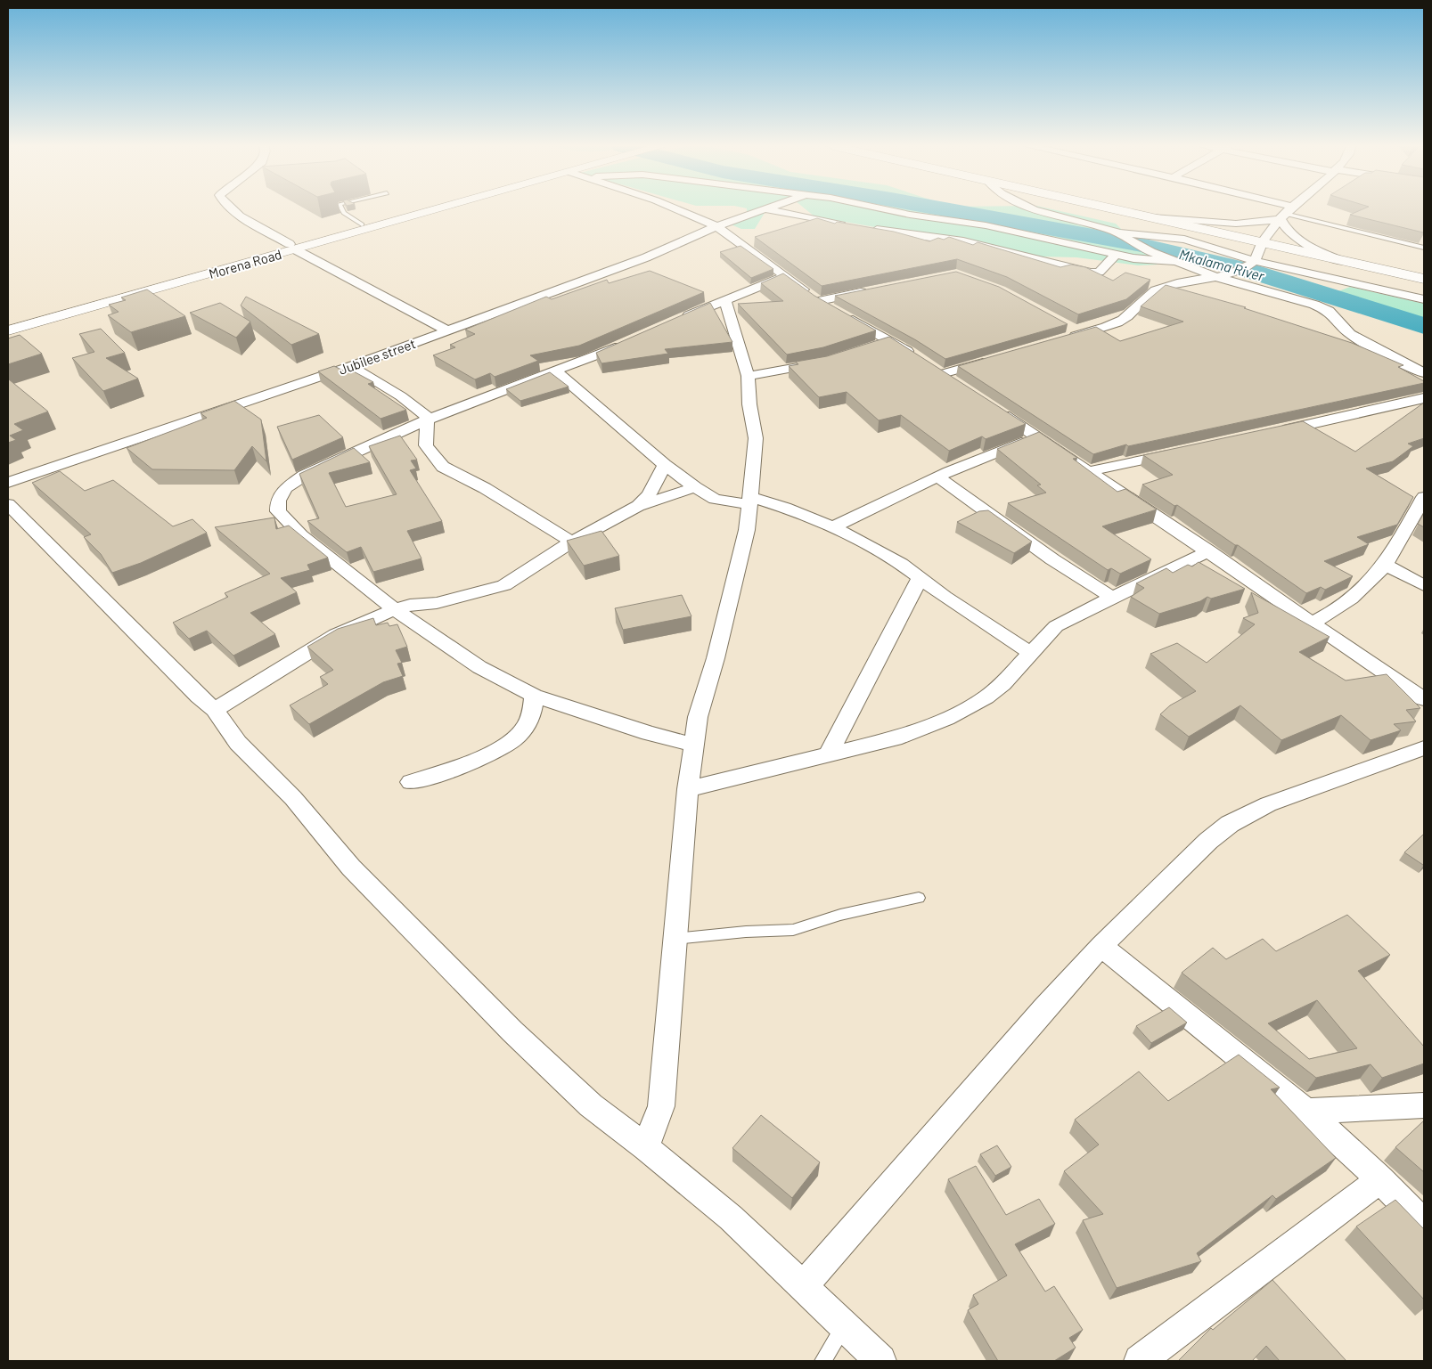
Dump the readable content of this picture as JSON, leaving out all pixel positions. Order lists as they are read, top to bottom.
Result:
{
  "streets": {
    "main road": ["Morena Road"],
    "street": ["Jubilee street"]
  },
  "water": ["Mkalama River"]
}
